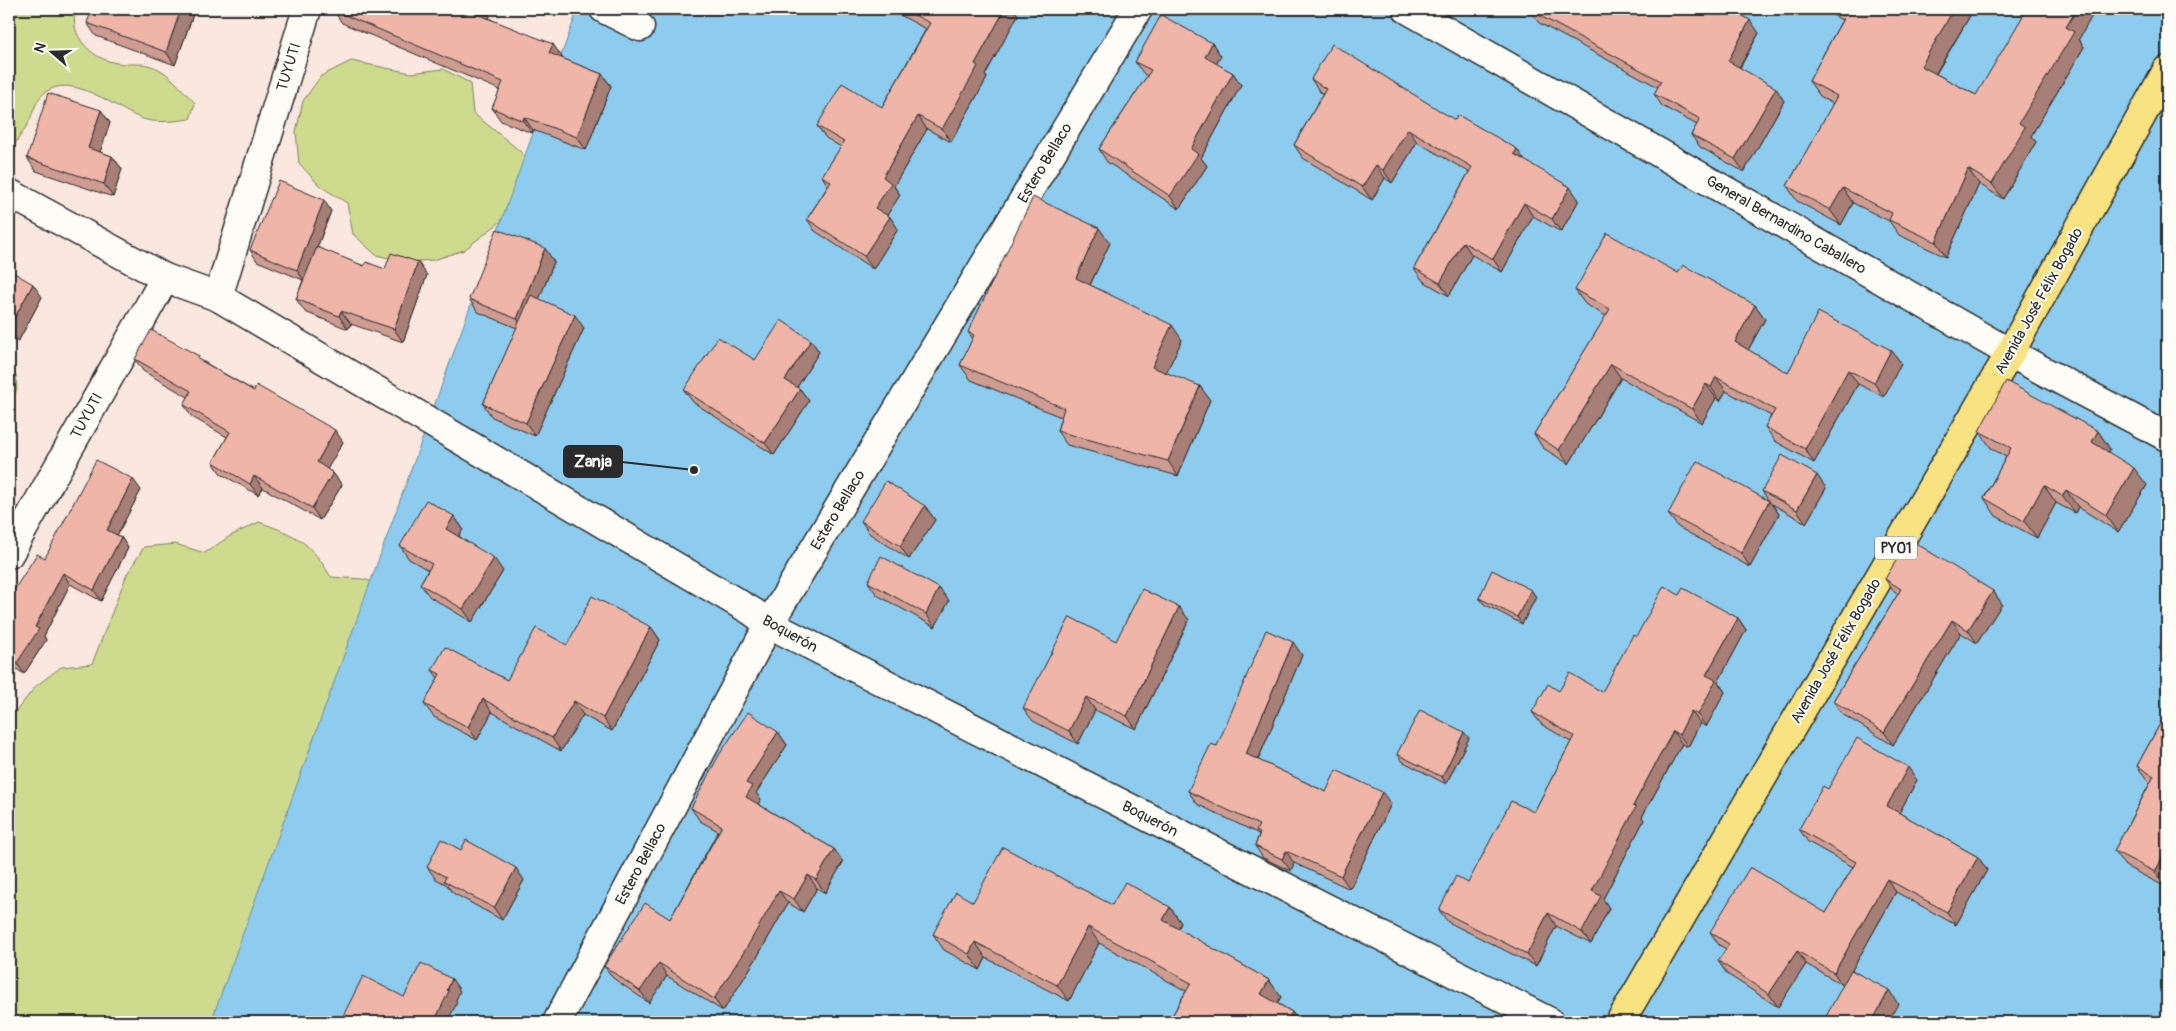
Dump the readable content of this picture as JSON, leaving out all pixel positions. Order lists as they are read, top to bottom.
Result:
{
  "streets": {
    "highway": ["Avenida José Félix Bogado", "PY01"],
    "street": [
      "TUYUTI",
      "Estero Bellaco",
      "General Bernardino Caballero",
      "Boquerón"
    ]
  },
  "crossings": [
    ["TUYUTI", "Boquerón"],
    ["Estero Bellaco", "Boquerón"],
    ["General Bernardino Caballero", "Avenida José Félix Bogado"]
  ],
  "places": ["Zanja"],
  "north": "left"
}
